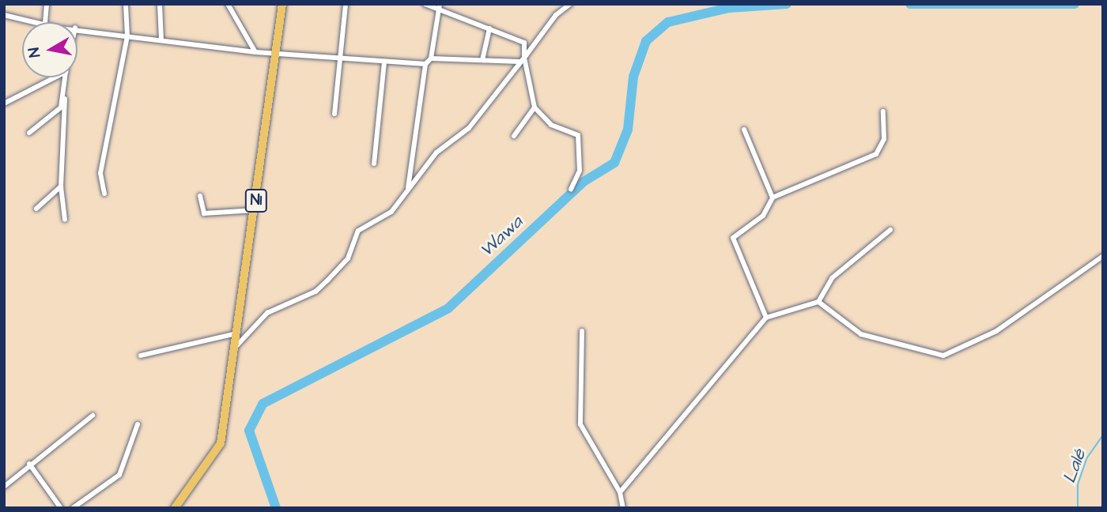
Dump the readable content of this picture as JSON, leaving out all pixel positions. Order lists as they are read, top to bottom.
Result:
{
  "streets": {
    "highway": ["N1"]
  },
  "water": ["Wawa", "Lalé"],
  "north": "left"
}
